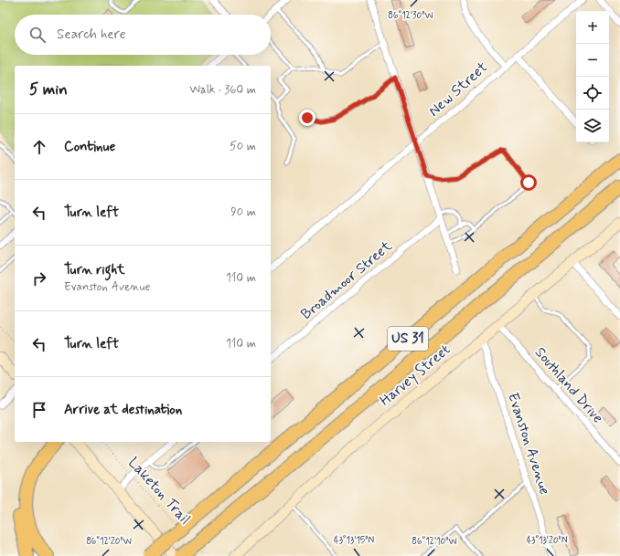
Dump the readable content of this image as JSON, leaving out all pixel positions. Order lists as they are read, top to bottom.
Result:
{
  "streets": {
    "highway": ["US 31"],
    "street": [
      "New Street",
      "Broadmoor Street",
      "Harvey Street",
      "Southland Drive",
      "Evanston Avenue"
    ],
    "path": ["Laketon Trail"]
  },
  "crossings": [
    ["Harvey Street", "Southland Drive"],
    ["Harvey Street", "Evanston Avenue"]
  ],
  "page": {
    "map_buttons": ["+", "−"],
    "search": "Search here",
    "heading": ["5 min", "Walk · 360 m"],
    "list": [
      ["Continue", "50 m"],
      ["Turn left", "90 m"],
      ["Turn right", "Evanston Avenue", "110 m"],
      ["Turn left", "110 m"],
      "Arrive at destination"
    ]
  },
  "coordinates": [
    "86°12'30\"W",
    "43°13'15\"N",
    "43°13'20\"N",
    "86°12'20\"W",
    "86°12'10\"W"
  ]
}
